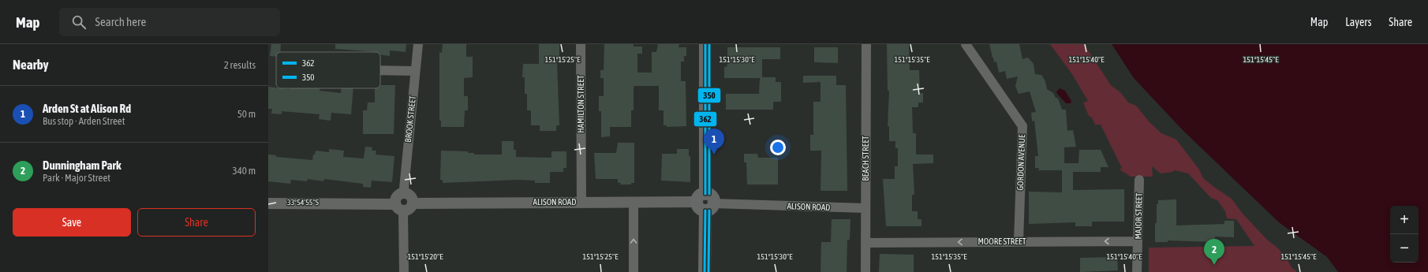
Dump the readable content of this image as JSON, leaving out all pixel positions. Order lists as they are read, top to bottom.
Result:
{
  "streets": {
    "street": [
      "HAMILTON STREET",
      "BROOK STREET",
      "BEACH STREET",
      "GORDON AVENUE",
      "ALISON ROAD",
      "MAJOR STREET",
      "MOORE STREET"
    ]
  },
  "crossings": [
    ["HAMILTON STREET", "ALISON ROAD"],
    ["BROOK STREET", "ALISON ROAD"],
    ["BEACH STREET", "ALISON ROAD"],
    ["BEACH STREET", "MOORE STREET"],
    ["GORDON AVENUE", "MOORE STREET"],
    ["MAJOR STREET", "MOORE STREET"]
  ],
  "one_way": ["MOORE STREET"],
  "lines": ["transit line 362", "transit line 350"],
  "legend": ["362", "350"],
  "page": {
    "header": "Map",
    "search": "Search here",
    "nav": ["Map", "Layers", "Share"],
    "heading": ["Nearby", "2 results"],
    "list": [
      {
        "mark": "1",
        "name": "Arden St at Alison Rd",
        "note": "Bus stop · Arden Street",
        "value": "50 m"
      },
      {
        "mark": "2",
        "name": "Dunningham Park",
        "note": "Park · Major Street",
        "value": "340 m"
      }
    ],
    "pins": ["1", "2"],
    "buttons": ["Save", "Share"],
    "map_buttons": ["+", "−"]
  },
  "coordinates": [
    "151°15'25\"E",
    "151°15'30\"E",
    "151°15'35\"E",
    "151°15'40\"E",
    "151°15'45\"E",
    "33°54'55\"S",
    "151°15'20\"E"
  ]
}
